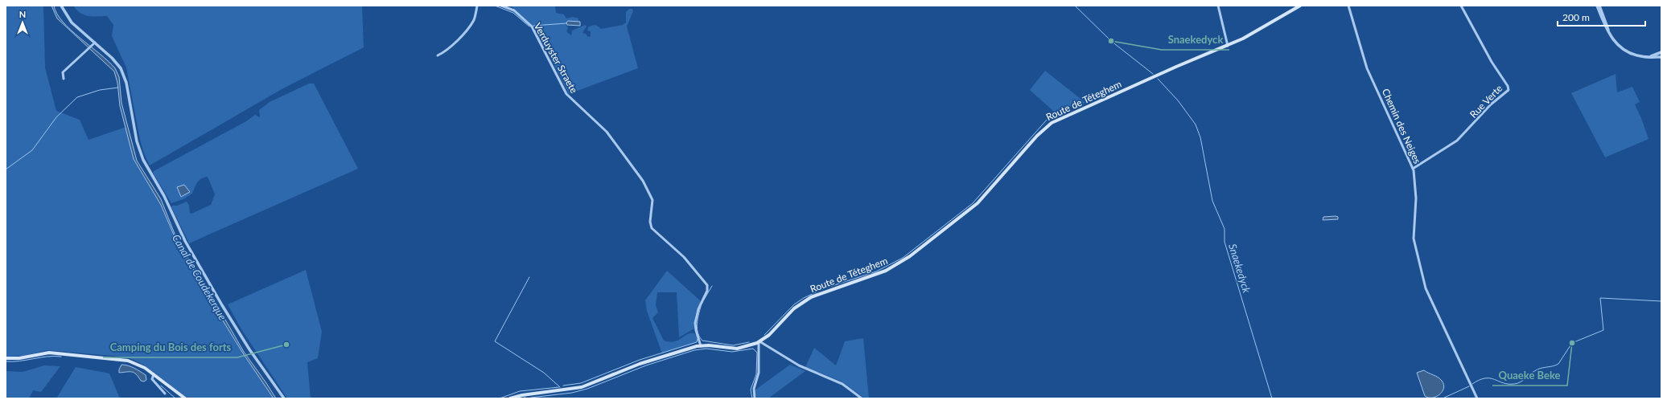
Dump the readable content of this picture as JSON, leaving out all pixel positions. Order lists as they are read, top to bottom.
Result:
{
  "streets": {
    "main road": ["Route de Téteghem"],
    "street": ["Verduyster Straete", "Rue Verte", "Chemin des Neiges"]
  },
  "crossings": [
    ["Verduyster Straete", "Route de Téteghem"],
    ["Rue Verte", "Chemin des Neiges"]
  ],
  "water": ["Snaekedyck", "Canal de Coudekerque"],
  "places": ["Snaekedyck", "Quaeke Beke", "Camping du Bois des forts"],
  "scale_bar": "200 m",
  "north": "top"
}
